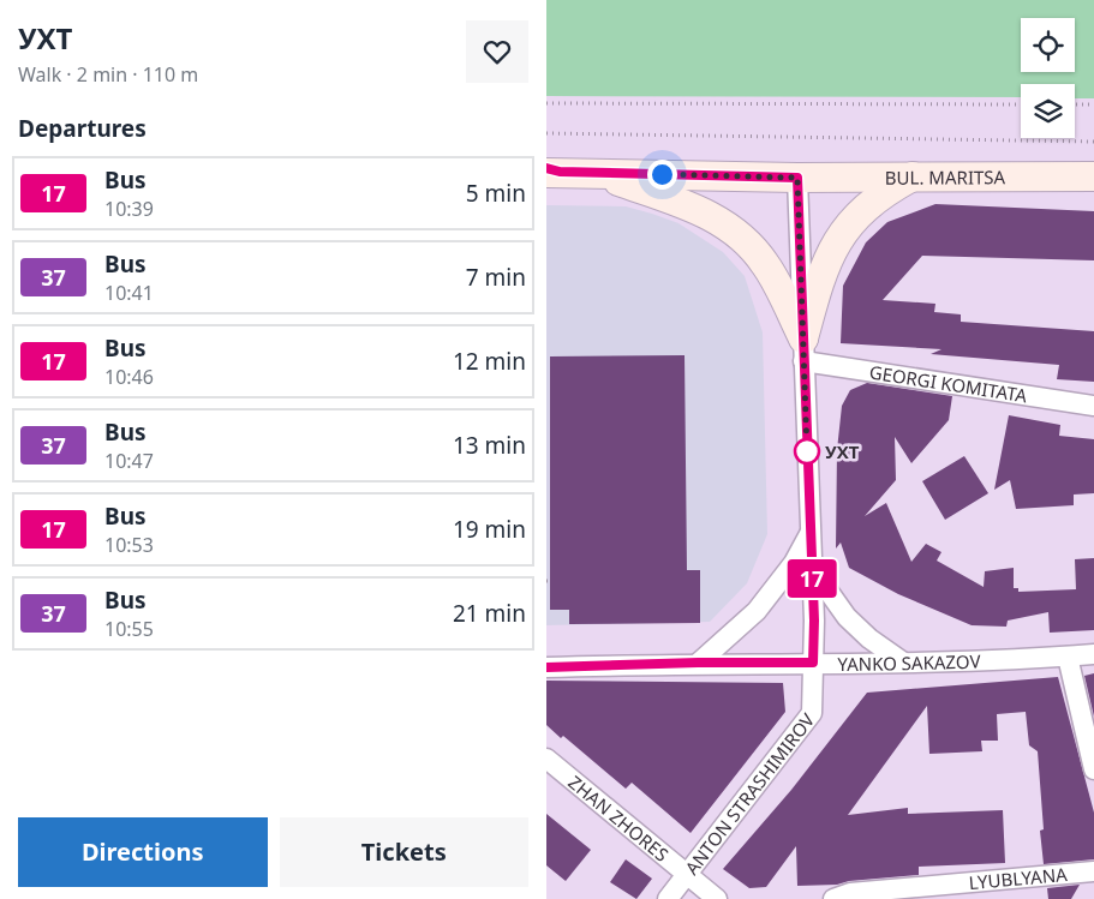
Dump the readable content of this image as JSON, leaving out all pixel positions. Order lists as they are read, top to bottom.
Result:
{
  "streets": {
    "street": [
      "BUL. MARITSA",
      "GEORGI KOMITATA",
      "YANKO SAKAZOV",
      "ANTON STRASHIMIROV",
      "ZHAN ZHORES",
      "LYUBLYANA"
    ]
  },
  "crossings": [
    ["BUL. MARITSA", "ANTON STRASHIMIROV"],
    ["GEORGI KOMITATA", "ANTON STRASHIMIROV"],
    ["YANKO SAKAZOV", "ANTON STRASHIMIROV"],
    ["ANTON STRASHIMIROV", "ZHAN ZHORES"]
  ],
  "places": ["УХТ"],
  "lines": ["bus line 17"],
  "page": {
    "heading": [
      ["УХТ", "Walk · 2 min · 110 m"],
      "Departures"
    ],
    "on_map": "17",
    "list": [
      {
        "mark": "17",
        "name": "Bus",
        "note": "10:39",
        "value": "5 min"
      },
      {
        "mark": "37",
        "name": "Bus",
        "note": "10:41",
        "value": "7 min"
      },
      {
        "mark": "17",
        "name": "Bus",
        "note": "10:46",
        "value": "12 min"
      },
      {
        "mark": "37",
        "name": "Bus",
        "note": "10:47",
        "value": "13 min"
      },
      {
        "mark": "17",
        "name": "Bus",
        "note": "10:53",
        "value": "19 min"
      },
      {
        "mark": "37",
        "name": "Bus",
        "note": "10:55",
        "value": "21 min"
      }
    ],
    "buttons": ["Directions", "Tickets"]
  }
}
